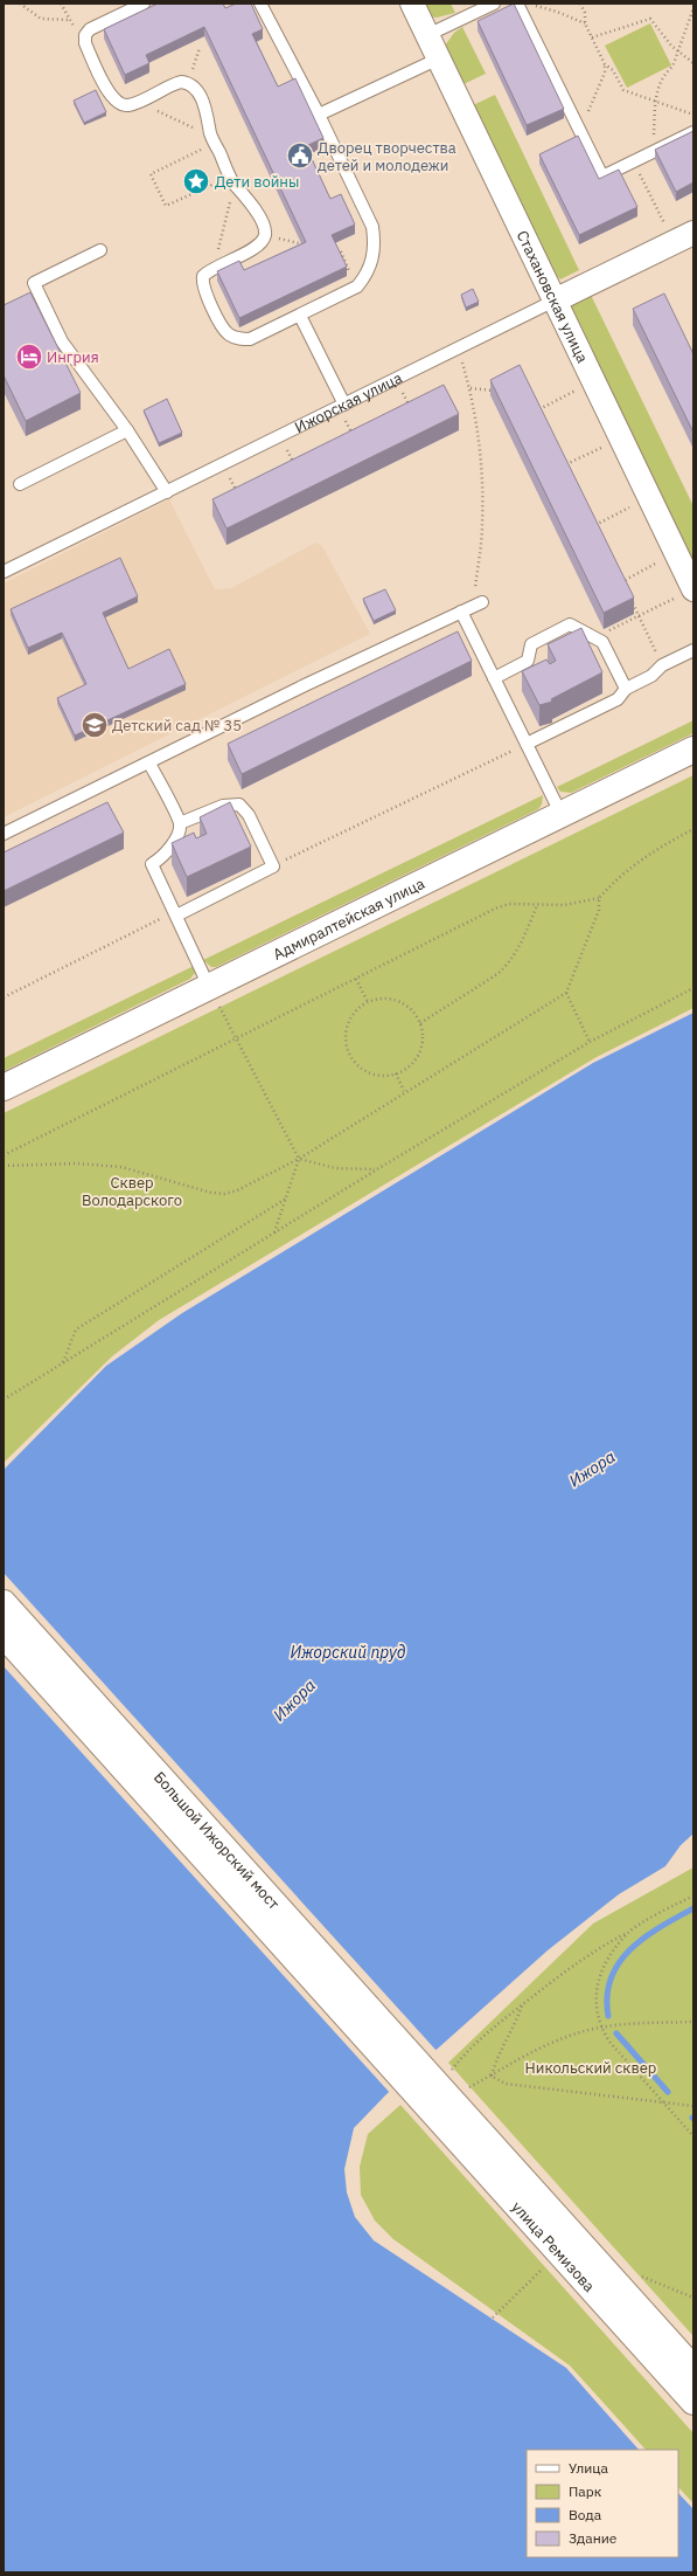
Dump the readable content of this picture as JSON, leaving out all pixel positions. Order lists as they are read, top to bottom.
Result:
{
  "streets": {
    "main road": ["Адмиралтейская улица", "Большой Ижорский мост", "улица Ремизова"],
    "street": ["Стахановская улица", "Ижорская улица"]
  },
  "crossings": [
    ["Стахановская улица", "Ижорская улица"],
    ["Большой Ижорский мост", "улица Ремизова"]
  ],
  "water": ["Ижора", "Ижорский пруд"],
  "parks": ["Сквер Володарского", "Никольский сквер"],
  "places": {
    "public building": ["Дворец творчества детей и молодежи"],
    "place": ["Дети войны"],
    "hotel": ["Ингрия"],
    "school or university": ["Детский сад № 35"]
  },
  "legend": [
    "Улица",
    "Парк",
    "Вода",
    "Здание"
  ]
}
